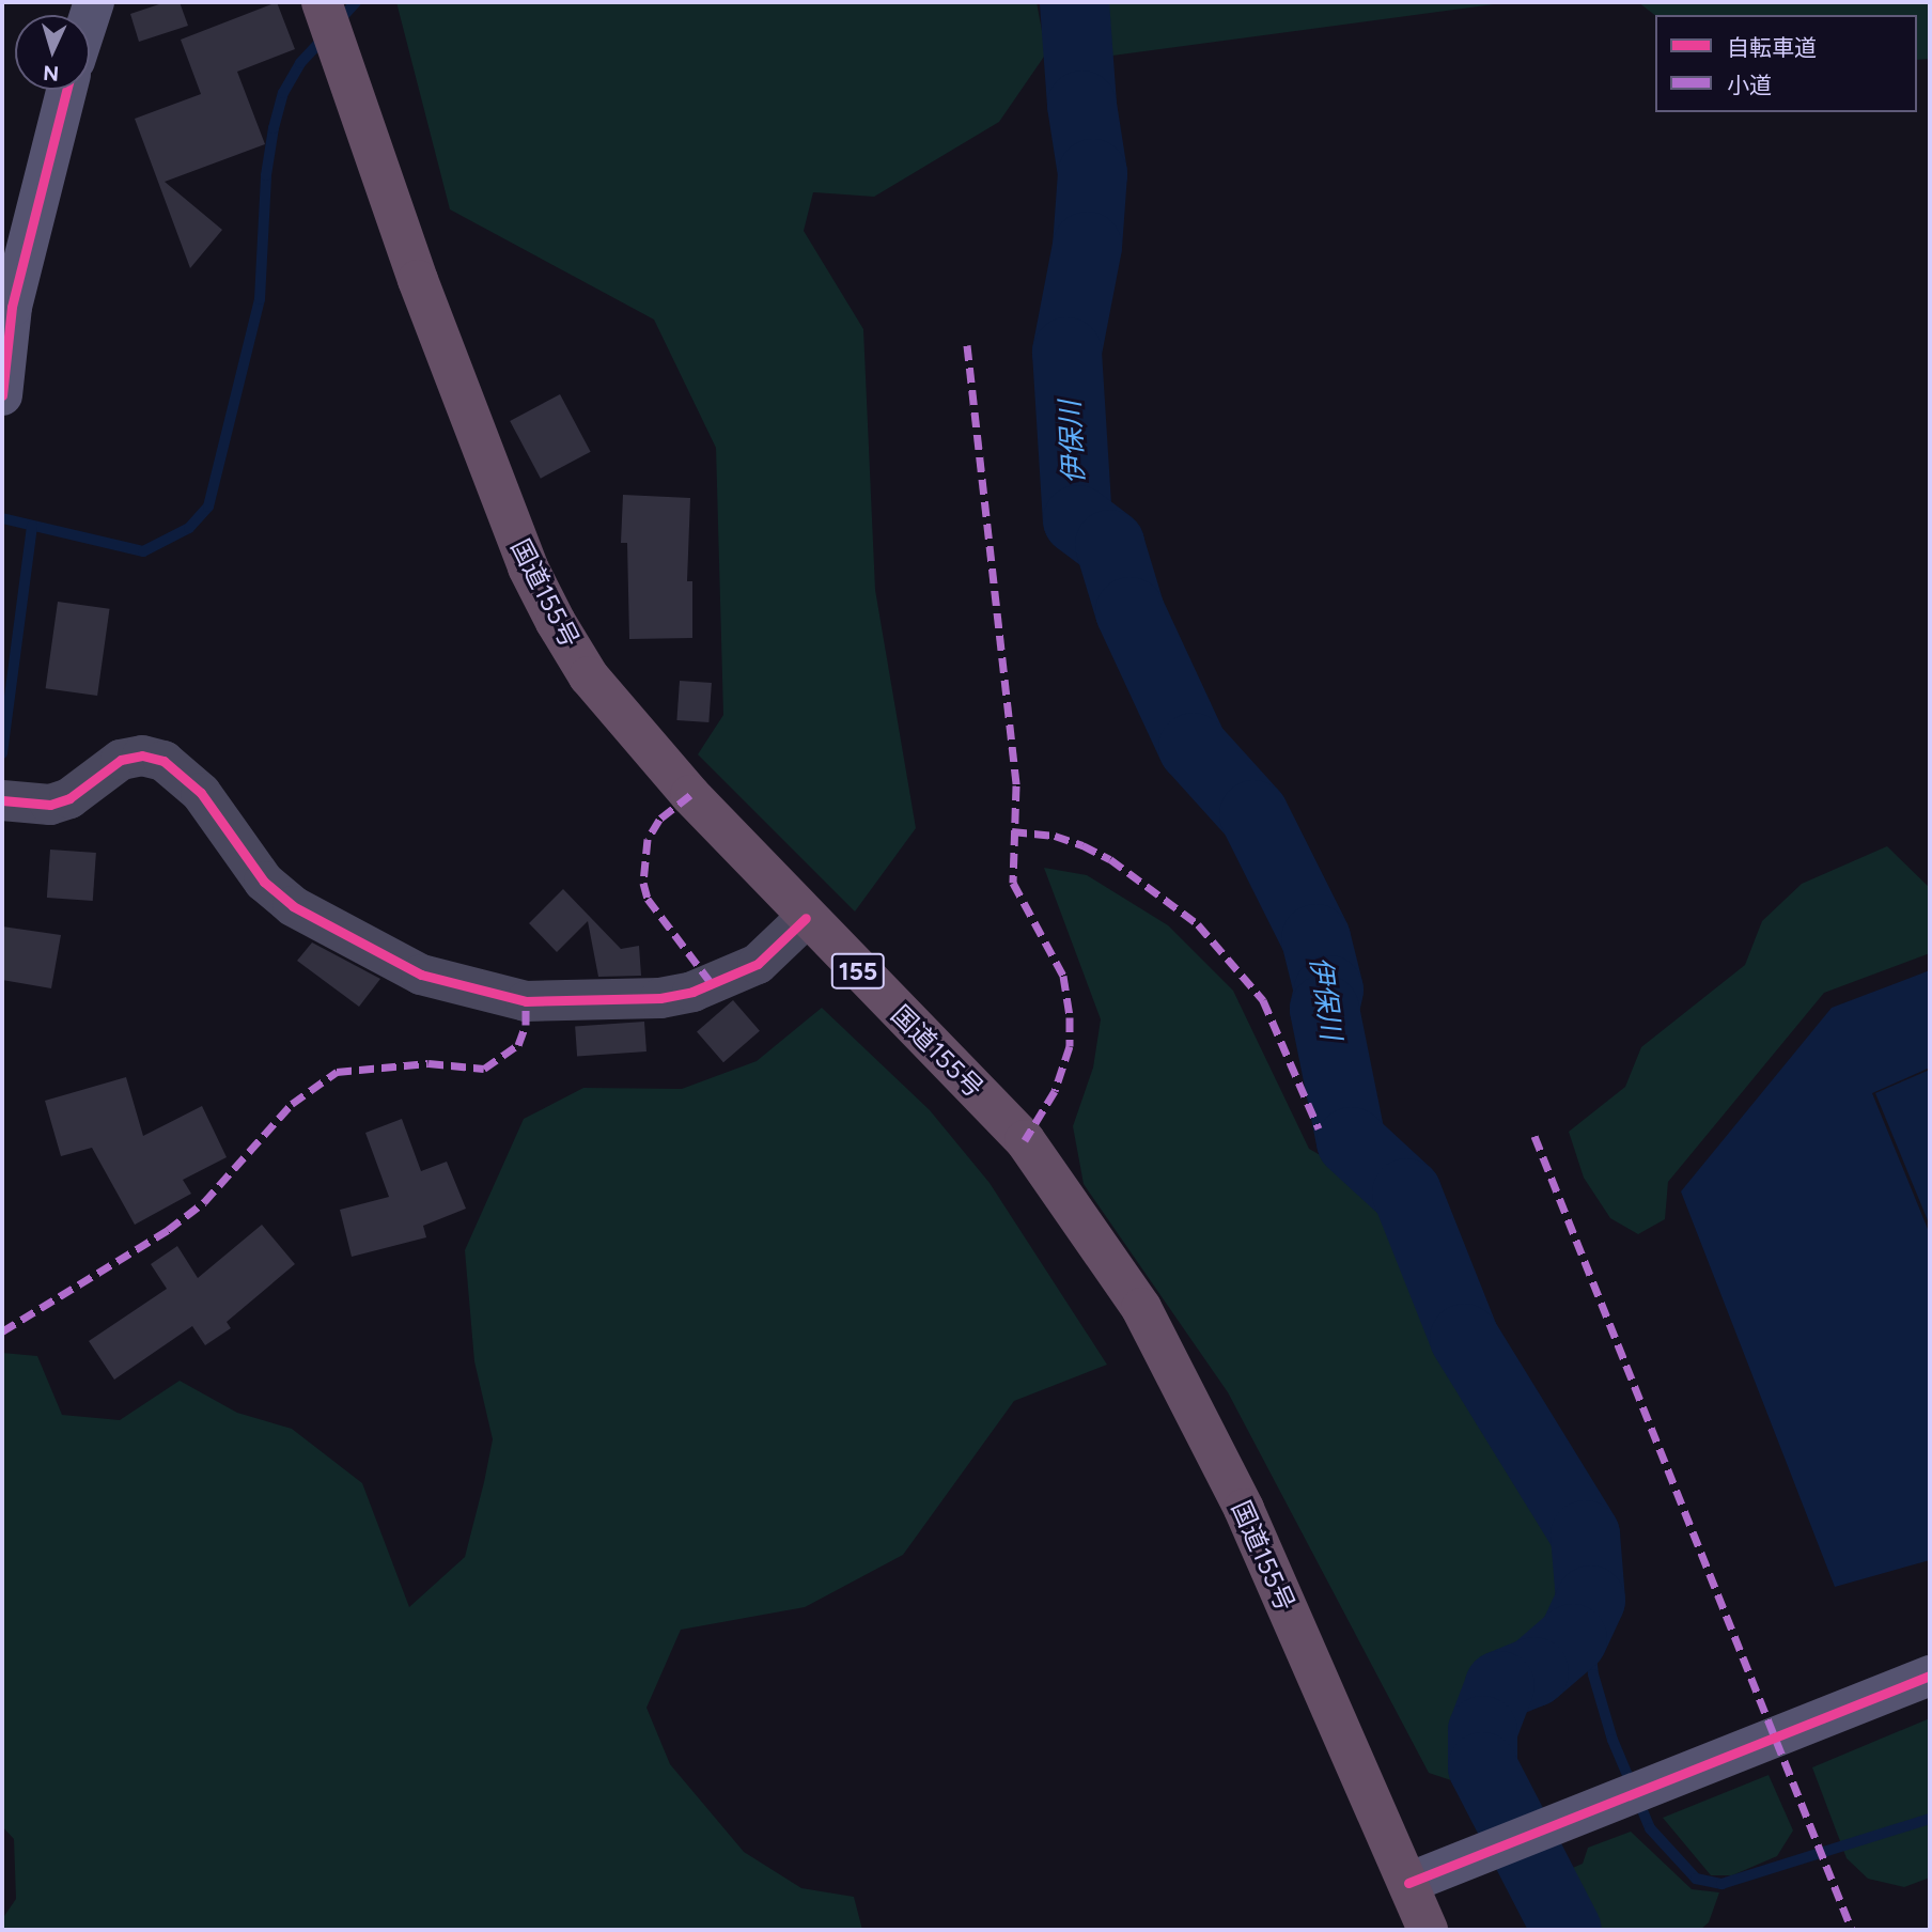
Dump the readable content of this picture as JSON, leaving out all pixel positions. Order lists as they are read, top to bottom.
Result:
{
  "streets": {
    "highway": ["国道155号", "155"]
  },
  "water": ["伊保川"],
  "legend": ["自転車道", "小道"],
  "north": "bottom"
}
